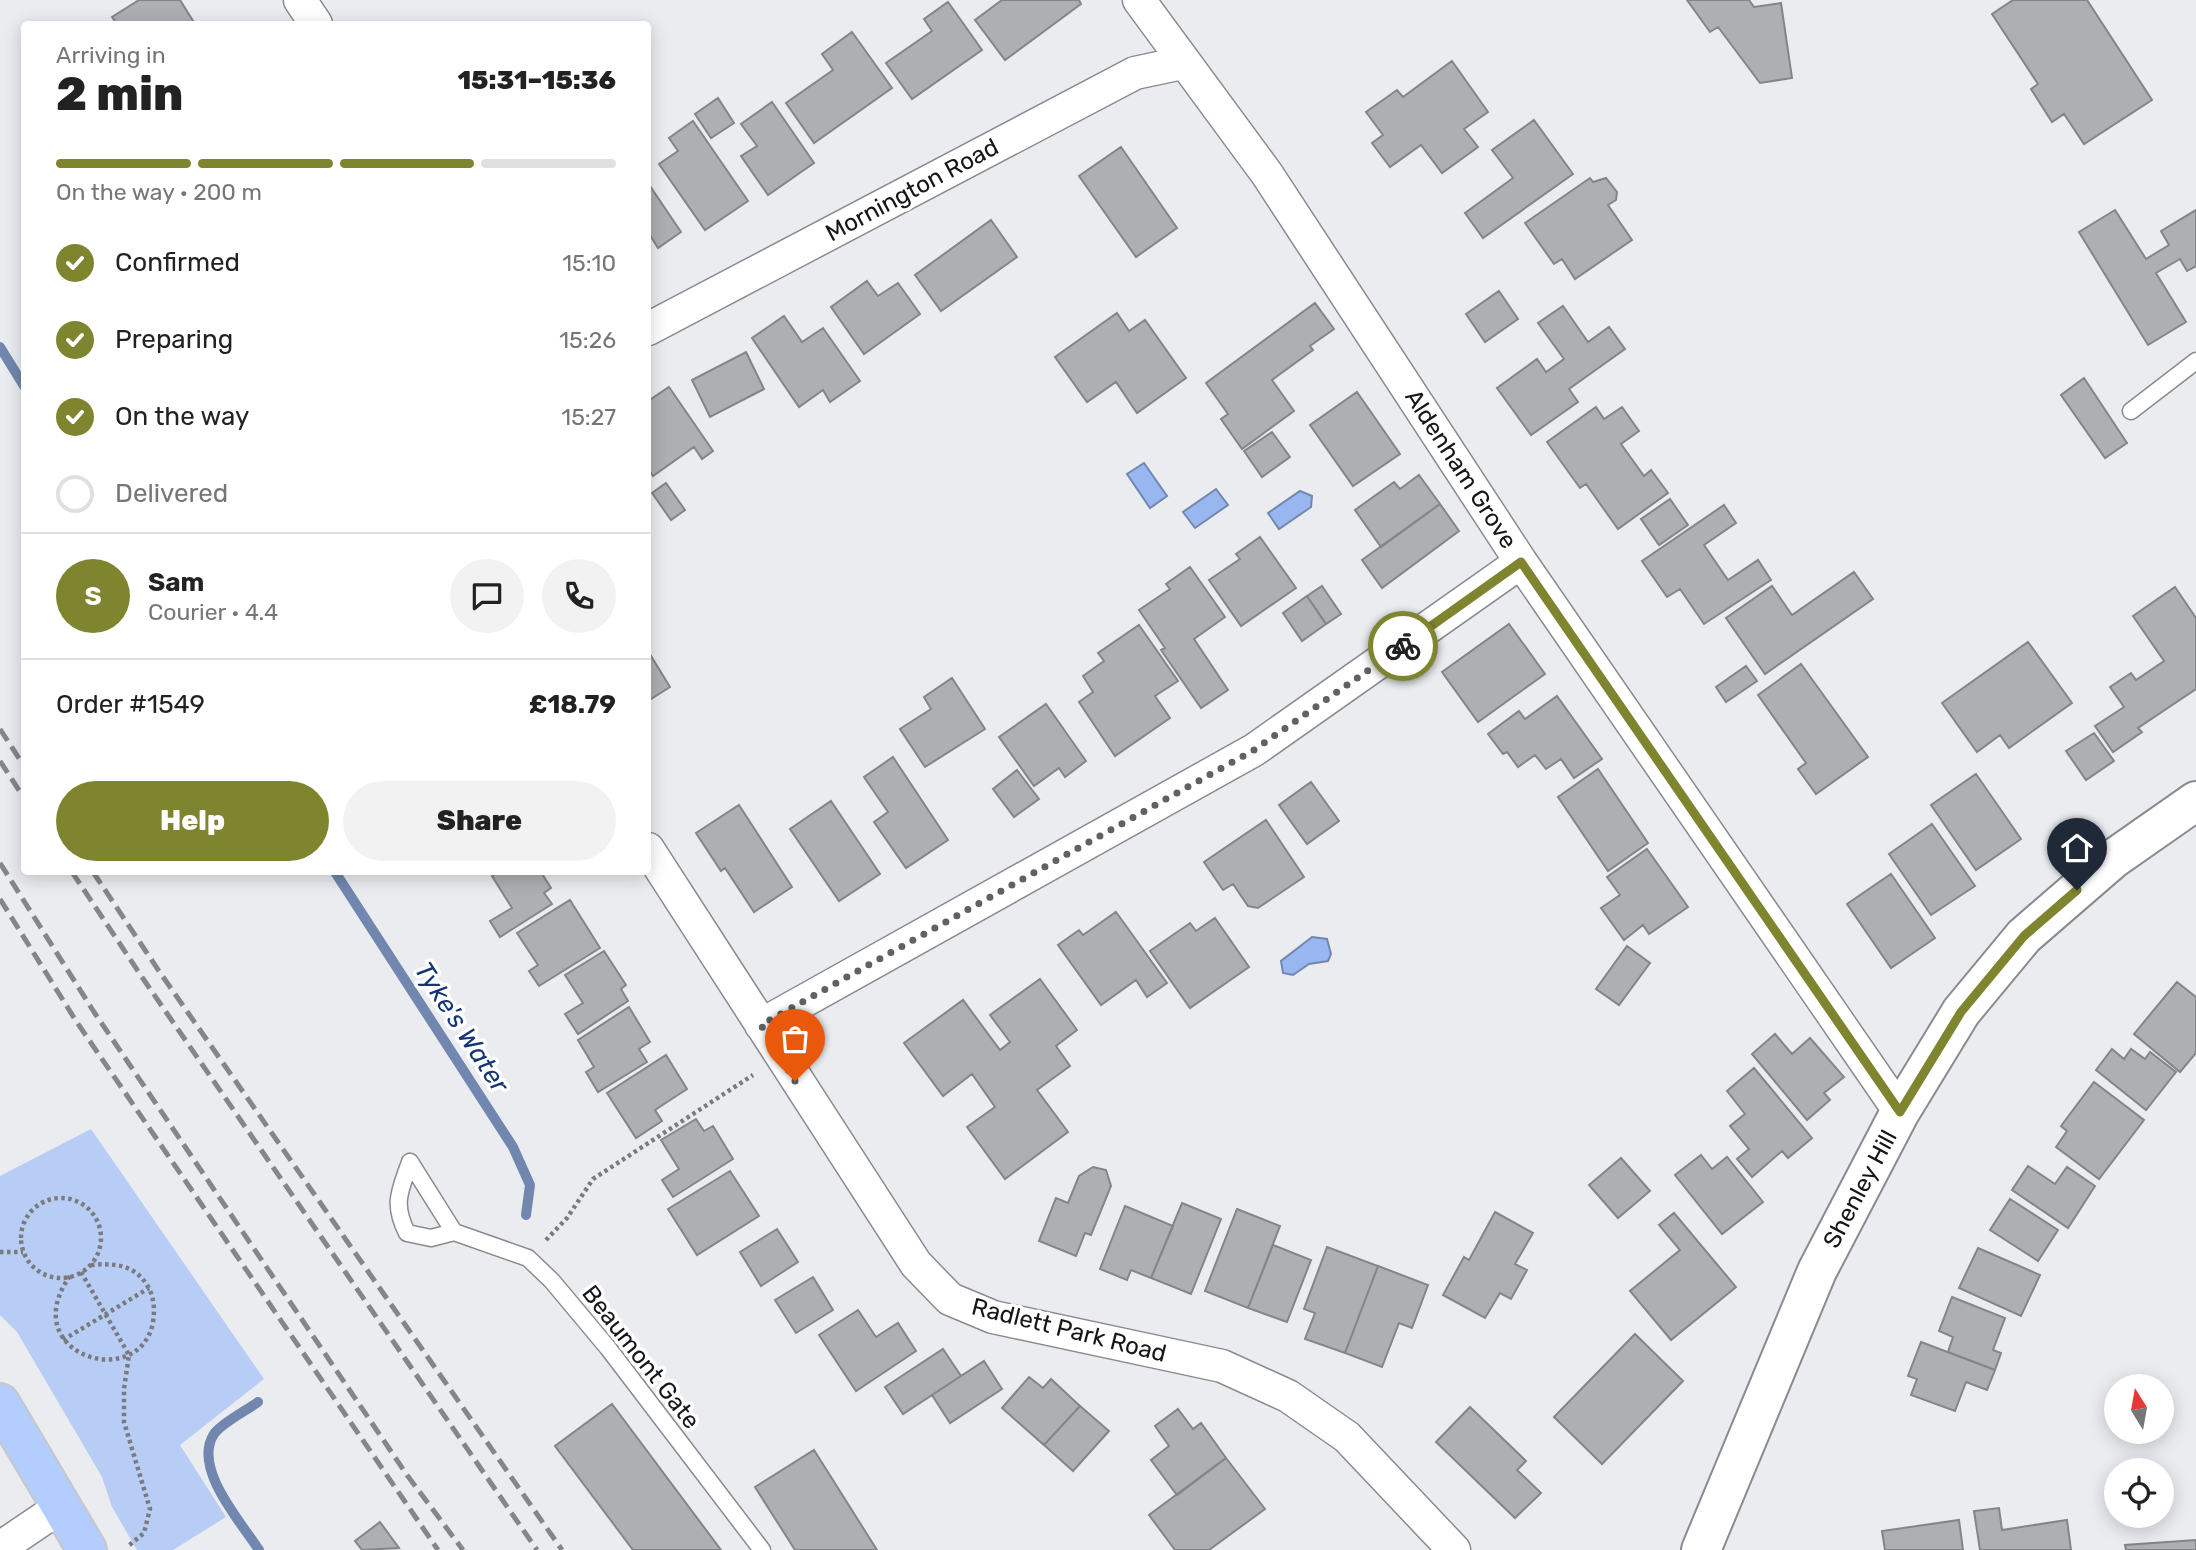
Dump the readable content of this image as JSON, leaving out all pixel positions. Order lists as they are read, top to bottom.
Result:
{
  "streets": {
    "street": [
      "Mornington Road",
      "Aldenham Grove",
      "Shenley Hill",
      "Radlett Park Road"
    ],
    "lane": ["Beaumont Gate"]
  },
  "crossings": [
    ["Mornington Road", "Aldenham Grove"],
    ["Aldenham Grove", "Shenley Hill"]
  ],
  "water": ["Tyke's Water"],
  "north": "top",
  "page": {
    "heading": ["2 min", "Arriving in", "15:31–15:36"],
    "panel": [
      "Sam",
      "Courier · 4.4",
      "Order #1549",
      "£18.79"
    ],
    "bar": "On the way · 200 m",
    "list": [
      ["Confirmed", "15:10"],
      ["Preparing", "15:26"],
      ["On the way", "15:27"],
      "Delivered"
    ],
    "round": "S",
    "buttons": ["Help", "Share"]
  }
}
